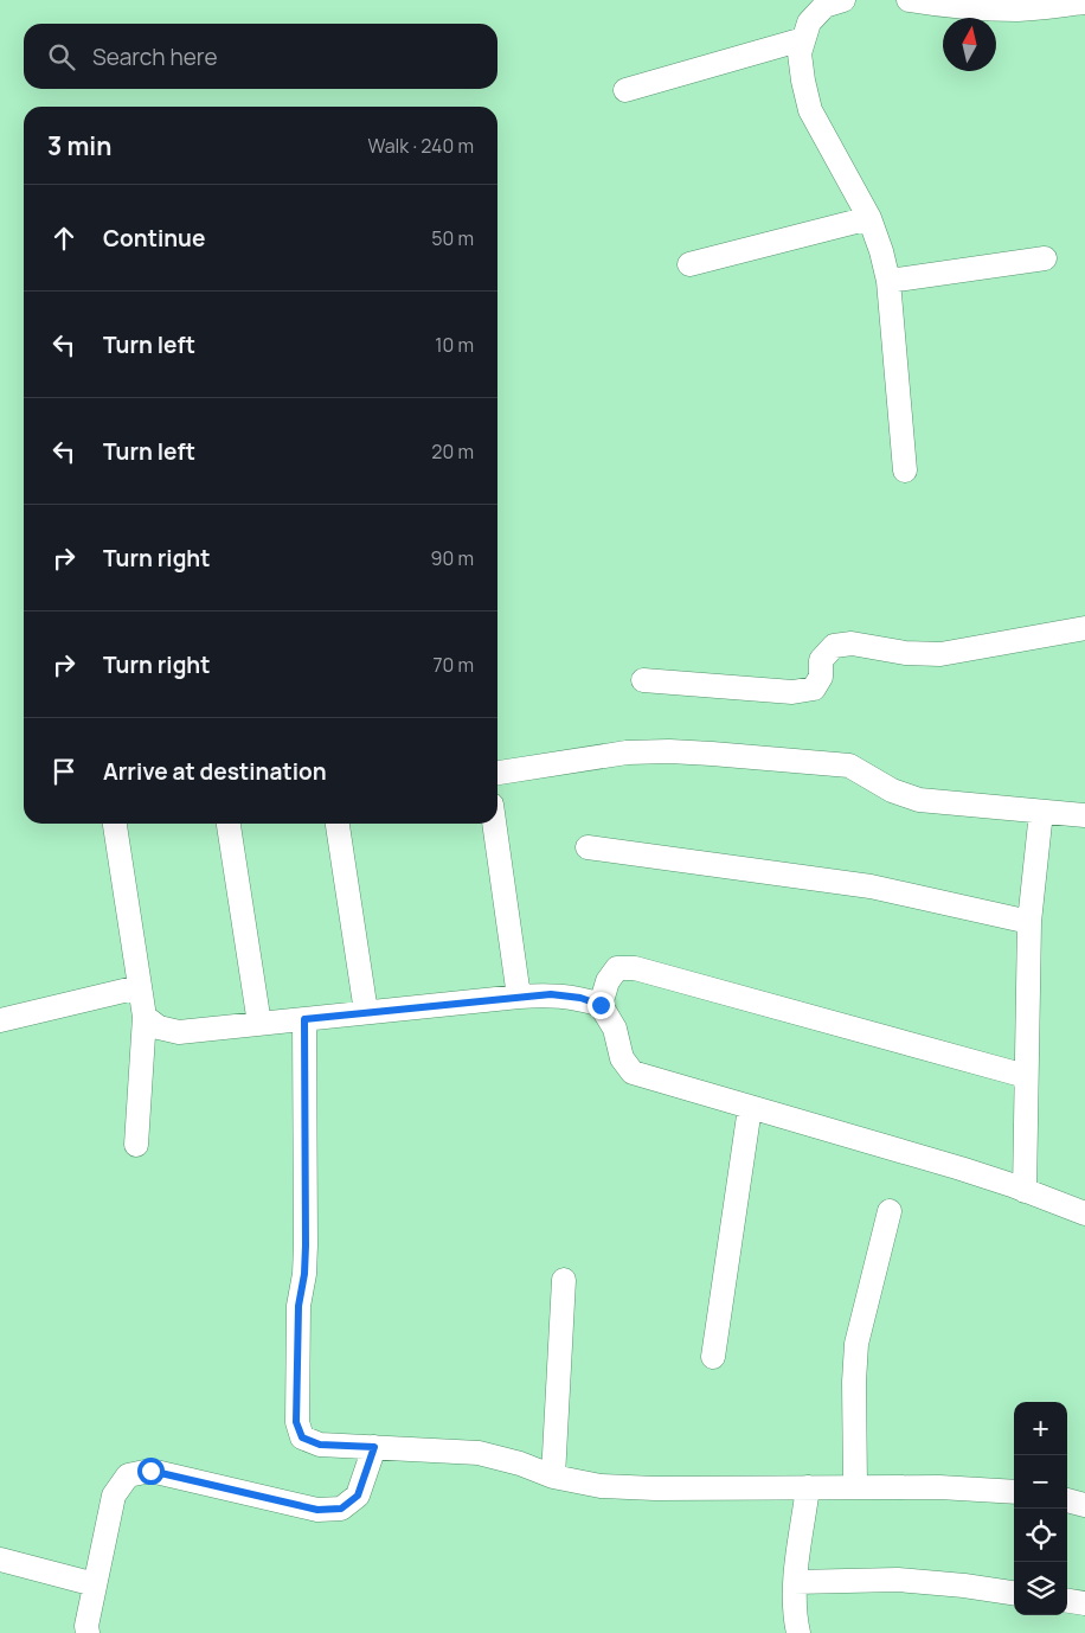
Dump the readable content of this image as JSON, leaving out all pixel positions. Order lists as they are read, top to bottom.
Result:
{
  "north": "top",
  "page": {
    "search": "Search here",
    "heading": ["3 min", "Walk · 240 m"],
    "list": [
      ["Continue", "50 m"],
      ["Turn left", "10 m"],
      ["Turn left", "20 m"],
      ["Turn right", "90 m"],
      ["Turn right", "70 m"],
      "Arrive at destination"
    ],
    "map_buttons": ["+", "−"]
  }
}
